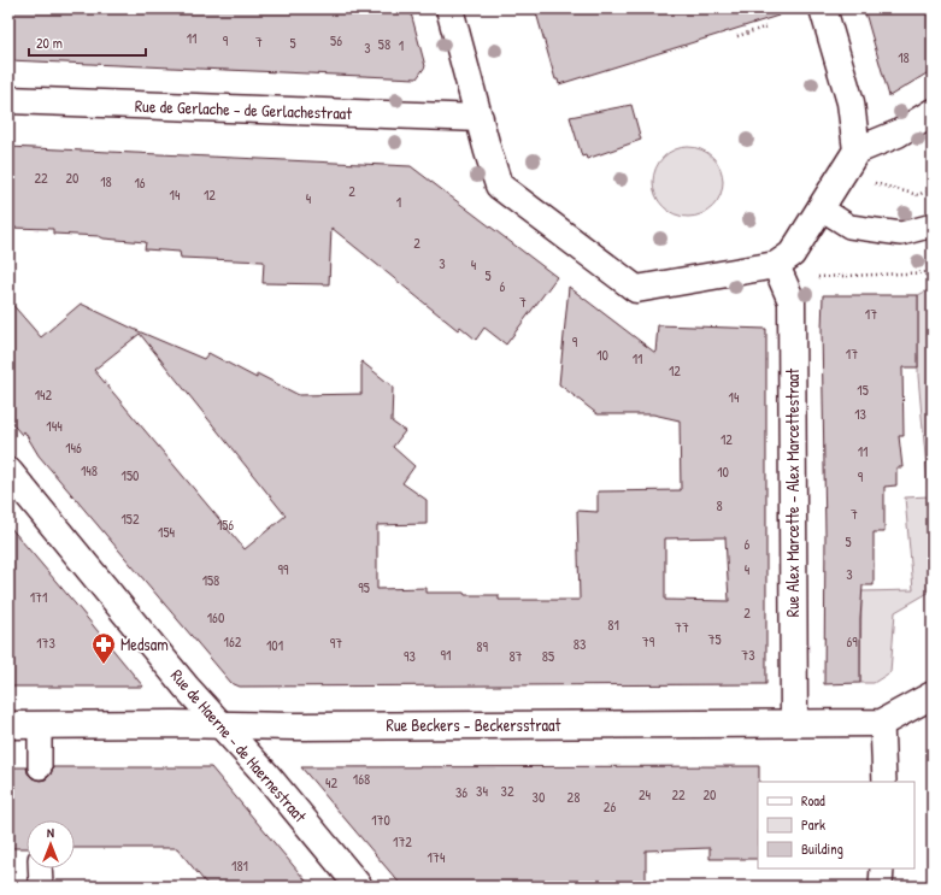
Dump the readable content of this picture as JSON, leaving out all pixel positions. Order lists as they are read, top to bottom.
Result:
{
  "streets": {
    "street": [
      "Rue de Gerlache - de Gerlachestraat",
      "Rue Alex Marcette - Alex Marcettestraat",
      "Rue Beckers - Beckersstraat",
      "Rue de Haerne - de Haernestraat"
    ]
  },
  "crossings": [
    ["Rue Alex Marcette - Alex Marcettestraat", "Rue Beckers - Beckersstraat"],
    ["Rue Beckers - Beckersstraat", "Rue de Haerne - de Haernestraat"]
  ],
  "places": {
    "pharmacy": ["Medsam"]
  },
  "house_numbers": [
    "11",
    "9",
    "56",
    "7",
    "5",
    "58",
    "1",
    "3",
    "18",
    "22",
    "20",
    "18",
    "16",
    "2",
    "14",
    "12",
    "4",
    "1",
    "2",
    "3",
    "4",
    "5",
    "6",
    "7",
    "17",
    "9",
    "17",
    "10",
    "11",
    "12",
    "15",
    "142",
    "14",
    "13",
    "144",
    "12",
    "146",
    "11",
    "148",
    "10",
    "150",
    "9",
    "8",
    "7",
    "152",
    "156",
    "154",
    "5",
    "6",
    "99",
    "4",
    "3",
    "158",
    "95",
    "171",
    "2",
    "160",
    "81",
    "77",
    "75",
    "162",
    "79",
    "69",
    "173",
    "97",
    "83",
    "101",
    "89",
    "91",
    "73",
    "93",
    "87",
    "85",
    "168",
    "42",
    "34",
    "32",
    "36",
    "24",
    "22",
    "20",
    "30",
    "28",
    "26",
    "170",
    "172",
    "174",
    "181"
  ],
  "legend": ["Road", "Park", "Building"],
  "scale_bar": "20 m",
  "north": "top"
}
